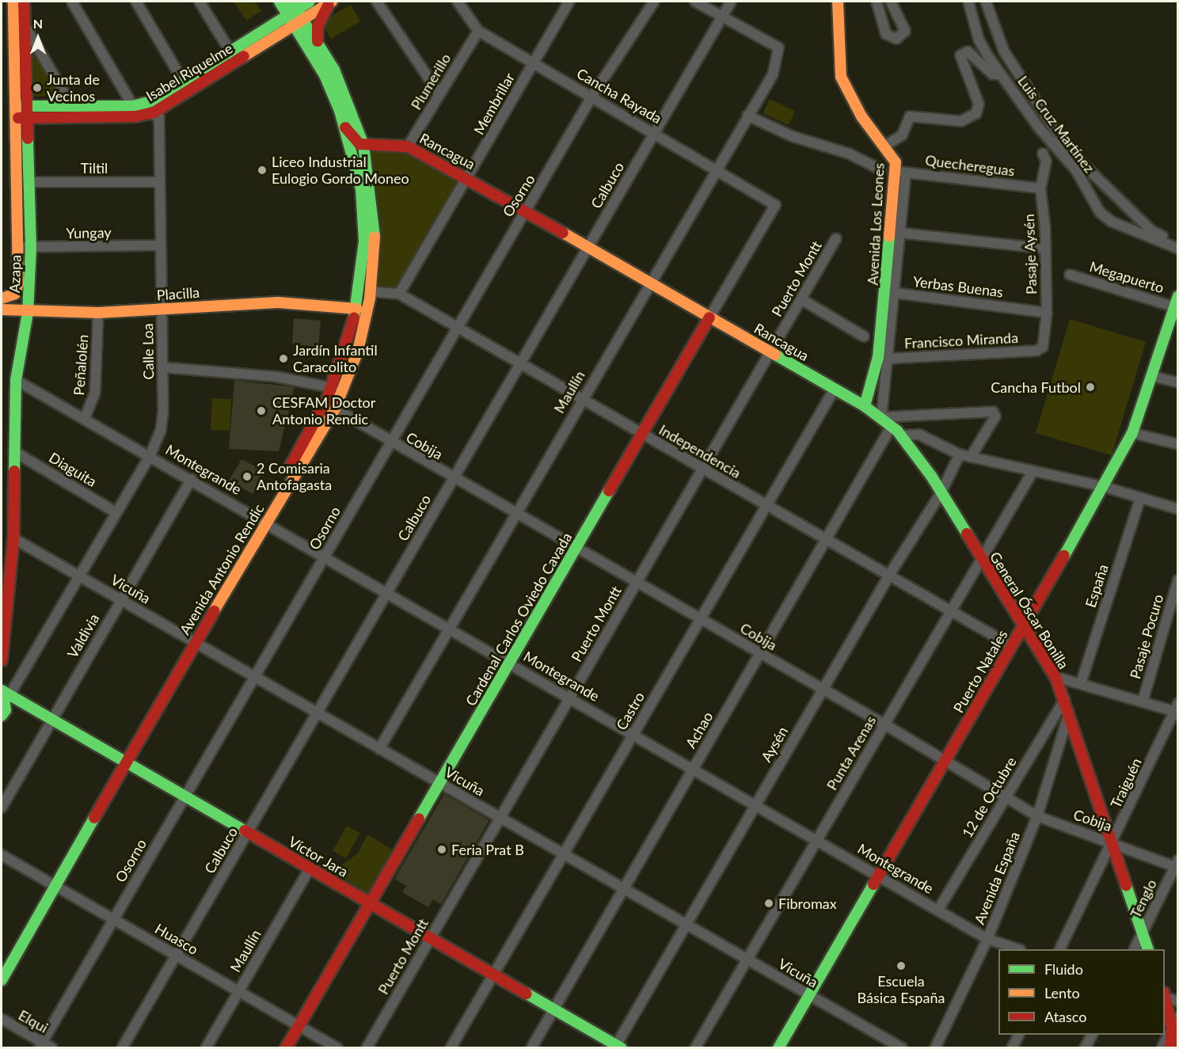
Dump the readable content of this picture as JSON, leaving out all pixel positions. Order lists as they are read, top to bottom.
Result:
{
  "streets": {
    "street": [
      "Isabel Riquelme",
      "Plumerillo",
      "Cancha Rayada",
      "Membrillar",
      "Luis Cruz Martínez",
      "Rancagua",
      "Quechereguas",
      "Tiltil",
      "Calbuco",
      "Osorno",
      "Avenida Los Leones",
      "Yungay",
      "Pasaje Aysén",
      "Azapa",
      "Megapuerto",
      "Puerto Montt",
      "Yerbas Buenas",
      "Placilla",
      "Francisco Miranda",
      "Calle Loa",
      "Peñalolén",
      "Maullín",
      "Cobija",
      "Independencia",
      "Diaguita",
      "Montegrande",
      "Avenida Antonio Rendic",
      "España",
      "Vicuña",
      "General Óscar Bonilla",
      "Cardenal Carlos Oviedo Cavada",
      "Valdivia",
      "Pasaje Pocuro",
      "Puerto Natales",
      "Castro",
      "Achao",
      "Aysén",
      "Punta Arenas",
      "Traiguén",
      "12 de Octubre",
      "Víctor Jara",
      "Avenida España",
      "Tenglo",
      "Huasco",
      "Elqui"
    ]
  },
  "crossings": [
    ["Isabel Riquelme", "Azapa"],
    ["Isabel Riquelme", "Calle Loa"],
    ["Isabel Riquelme", "Avenida Antonio Rendic"],
    ["Plumerillo", "Cancha Rayada"],
    ["Plumerillo", "Rancagua"],
    ["Cancha Rayada", "Membrillar"],
    ["Cancha Rayada", "Calbuco"],
    ["Cancha Rayada", "Osorno"],
    ["Cancha Rayada", "Maullín"],
    ["Cancha Rayada", "Cardenal Carlos Oviedo Cavada"],
    ["Membrillar", "Rancagua"],
    ["Membrillar", "Independencia"],
    ["Rancagua", "Calbuco"],
    ["Rancagua", "Osorno"],
    ["Rancagua", "Avenida Los Leones"],
    ["Rancagua", "Puerto Montt"],
    ["Rancagua", "Maullín"],
    ["Rancagua", "Avenida Antonio Rendic"],
    ["Rancagua", "General Óscar Bonilla"],
    ["Rancagua", "Cardenal Carlos Oviedo Cavada"],
    ["Rancagua", "Castro"],
    ["Rancagua", "Achao"],
    ["Quechereguas", "Avenida Los Leones"],
    ["Quechereguas", "Pasaje Aysén"],
    ["Tiltil", "Azapa"],
    ["Tiltil", "Calle Loa"],
    ["Calbuco", "Maullín"],
    ["Calbuco", "Cobija"],
    ["Calbuco", "Independencia"],
    ["Calbuco", "Montegrande"],
    ["Calbuco", "Vicuña"],
    ["Calbuco", "Víctor Jara"],
    ["Calbuco", "Huasco"],
    ["Osorno", "Cobija"],
    ["Osorno", "Independencia"],
    ["Osorno", "Montegrande"],
    ["Osorno", "Vicuña"],
    ["Osorno", "Víctor Jara"],
    ["Osorno", "Huasco"],
    ["Osorno", "Elqui"],
    ["Avenida Los Leones", "Yerbas Buenas"],
    ["Avenida Los Leones", "Francisco Miranda"],
    ["Yungay", "Azapa"],
    ["Yungay", "Calle Loa"],
    ["Pasaje Aysén", "Yerbas Buenas"],
    ["Pasaje Aysén", "Francisco Miranda"],
    ["Azapa", "Placilla"],
    ["Azapa", "Diaguita"],
    ["Azapa", "Montegrande"],
    ["Azapa", "Vicuña"],
    ["Megapuerto", "Puerto Natales"],
    ["Puerto Montt", "Cobija"],
    ["Puerto Montt", "Independencia"],
    ["Puerto Montt", "Montegrande"],
    ["Puerto Montt", "Vicuña"],
    ["Puerto Montt", "Víctor Jara"],
    ["Placilla", "Calle Loa"],
    ["Placilla", "Peñalolén"],
    ["Placilla", "Avenida Antonio Rendic"],
    ["Calle Loa", "Diaguita"],
    ["Calle Loa", "Montegrande"],
    ["Calle Loa", "Vicuña"],
    ["Calle Loa", "Víctor Jara"],
    ["Peñalolén", "Montegrande"],
    ["Maullín", "Cobija"],
    ["Maullín", "Independencia"],
    ["Maullín", "Montegrande"],
    ["Maullín", "Vicuña"],
    ["Maullín", "Víctor Jara"],
    ["Maullín", "Huasco"],
    ["Cobija", "Avenida Antonio Rendic"],
    ["Cobija", "General Óscar Bonilla"],
    ["Cobija", "Cardenal Carlos Oviedo Cavada"],
    ["Cobija", "Puerto Natales"],
    ["Cobija", "Castro"],
    ["Cobija", "Achao"],
    ["Cobija", "Aysén"],
    ["Cobija", "Punta Arenas"],
    ["Cobija", "Traiguén"],
    ["Cobija", "12 de Octubre"],
    ["Cobija", "Avenida España"],
    ["Cobija", "Tenglo"],
    ["Independencia", "Avenida Antonio Rendic"],
    ["Independencia", "Cardenal Carlos Oviedo Cavada"],
    ["Independencia", "Puerto Natales"],
    ["Independencia", "Castro"],
    ["Independencia", "Achao"],
    ["Independencia", "Aysén"],
    ["Independencia", "Punta Arenas"],
    ["Montegrande", "Avenida Antonio Rendic"],
    ["Montegrande", "Cardenal Carlos Oviedo Cavada"],
    ["Montegrande", "Valdivia"],
    ["Montegrande", "Puerto Natales"],
    ["Montegrande", "Castro"],
    ["Montegrande", "Achao"],
    ["Montegrande", "Aysén"],
    ["Montegrande", "Punta Arenas"],
    ["Montegrande", "12 de Octubre"],
    ["Montegrande", "Avenida España"],
    ["Avenida Antonio Rendic", "Vicuña"],
    ["Avenida Antonio Rendic", "Víctor Jara"],
    ["Avenida Antonio Rendic", "Huasco"],
    ["Vicuña", "Cardenal Carlos Oviedo Cavada"],
    ["Vicuña", "Valdivia"],
    ["Vicuña", "Puerto Natales"],
    ["Vicuña", "Castro"],
    ["Vicuña", "Achao"],
    ["Vicuña", "Aysén"],
    ["Vicuña", "Punta Arenas"],
    ["General Óscar Bonilla", "Puerto Natales"],
    ["General Óscar Bonilla", "Aysén"],
    ["General Óscar Bonilla", "Punta Arenas"],
    ["General Óscar Bonilla", "Traiguén"],
    ["General Óscar Bonilla", "12 de Octubre"],
    ["General Óscar Bonilla", "Avenida España"],
    ["General Óscar Bonilla", "Tenglo"],
    ["Cardenal Carlos Oviedo Cavada", "Víctor Jara"],
    ["Cardenal Carlos Oviedo Cavada", "Huasco"],
    ["Valdivia", "Víctor Jara"],
    ["Castro", "Víctor Jara"],
    ["Achao", "Víctor Jara"],
    ["Aysén", "Víctor Jara"]
  ],
  "places": [
    "Junta de Vecinos",
    "Liceo Industrial Eulogio Gordo Moneo",
    "Jardín Infantil Caracolito",
    "Cancha Futbol",
    "CESFAM Doctor Antonio Rendic",
    "2 Comisaria Antofagasta",
    "Feria Prat B",
    "Fibromax",
    "Escuela Básica España"
  ],
  "legend": ["Fluido", "Lento", "Atasco"],
  "north": "top"
}
